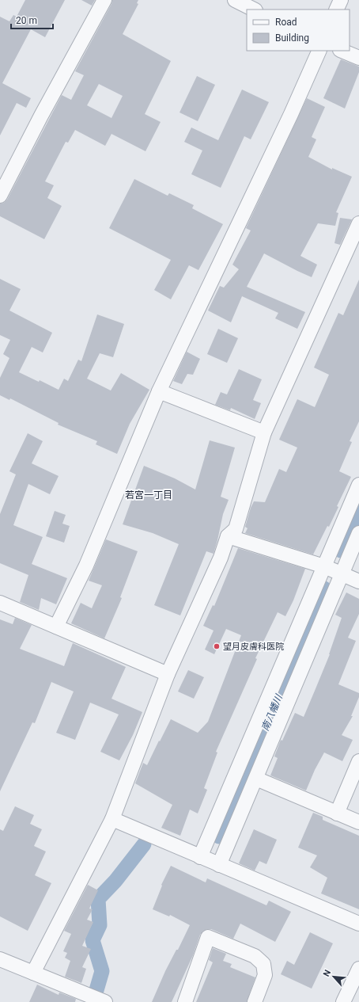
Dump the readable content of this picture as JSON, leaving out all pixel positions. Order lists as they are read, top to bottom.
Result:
{
  "districts": ["若宮一丁目"],
  "water": ["南八幡川"],
  "places": ["望月皮膚科医院"],
  "legend": ["Road", "Building"],
  "scale_bar": "20 m",
  "north": "top left"
}
